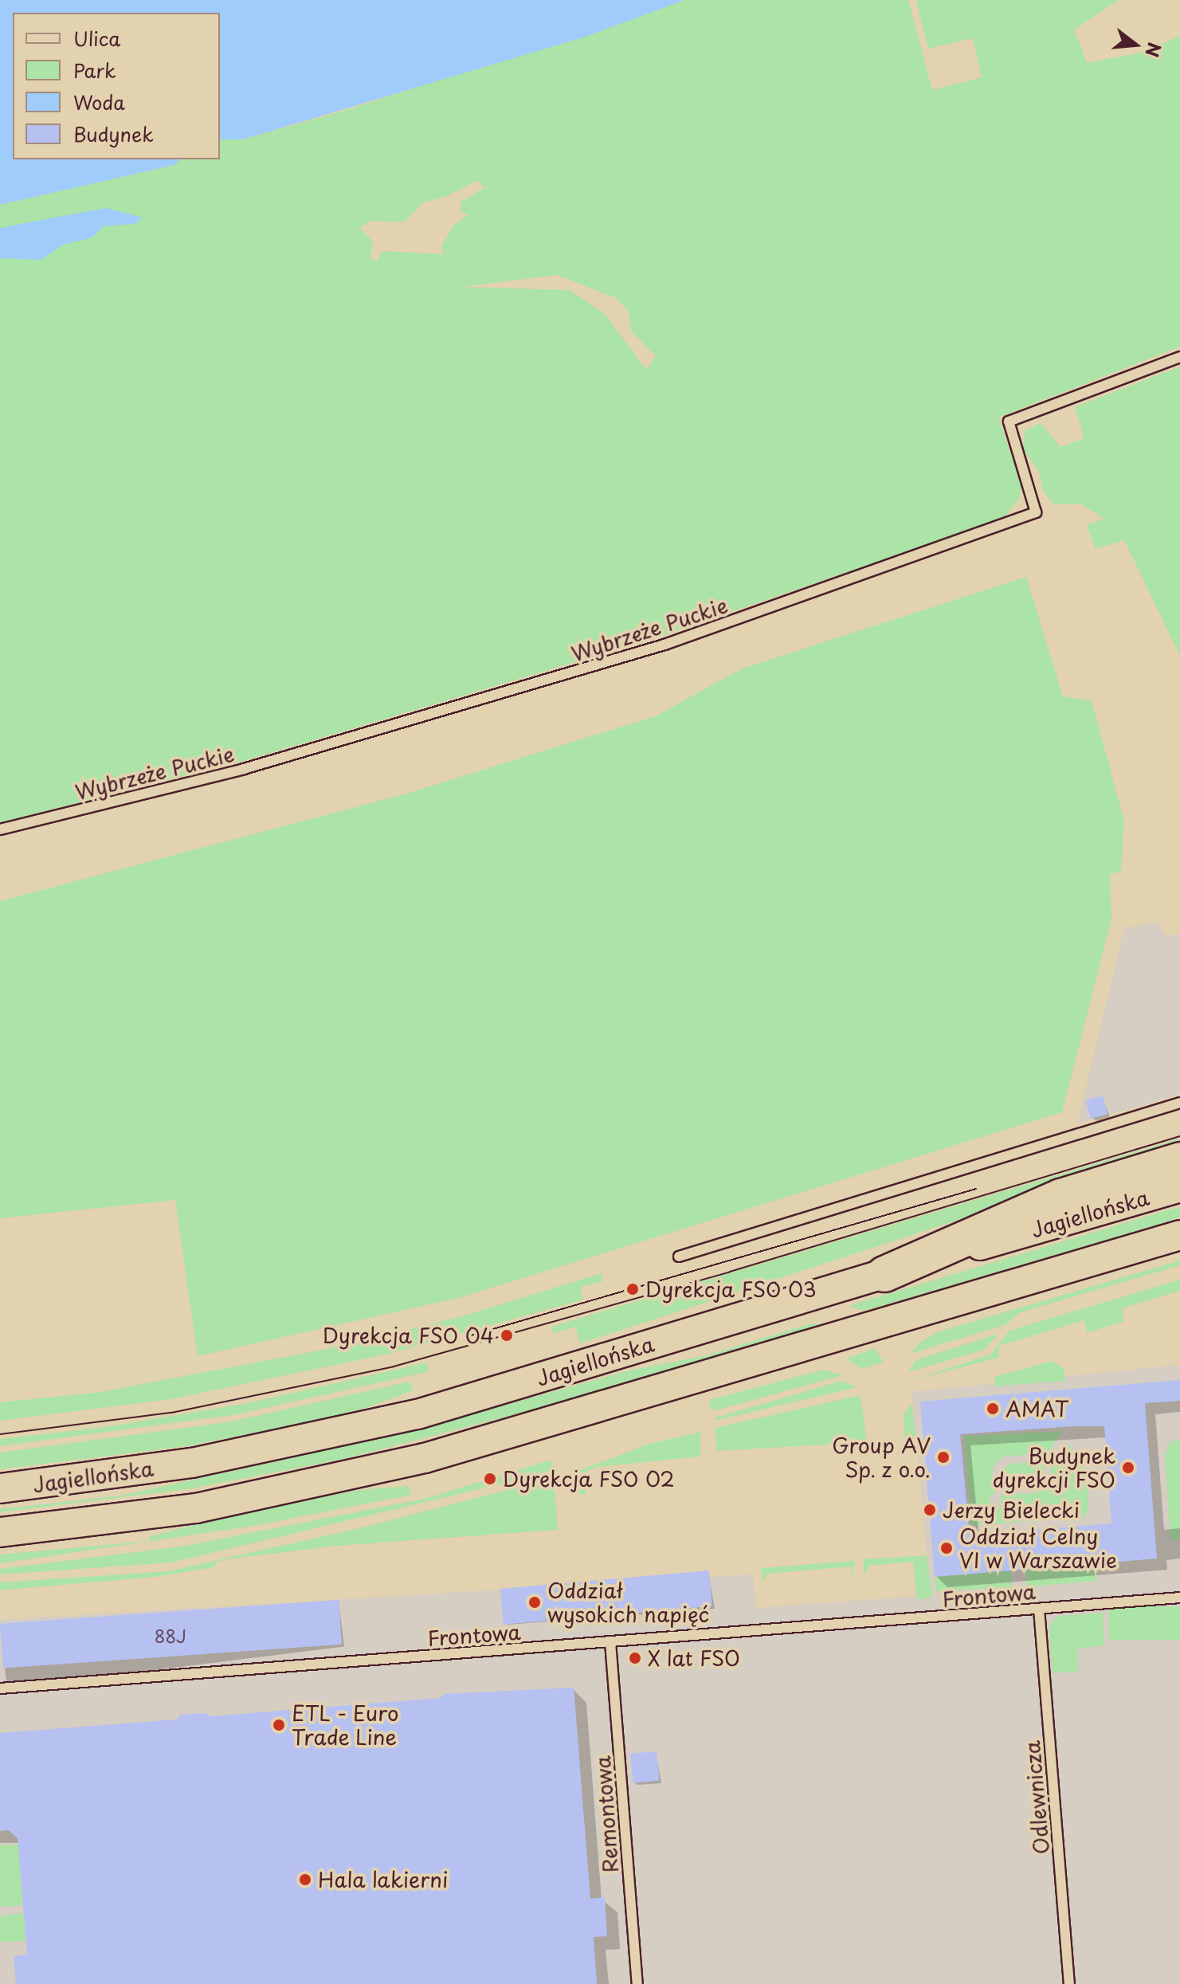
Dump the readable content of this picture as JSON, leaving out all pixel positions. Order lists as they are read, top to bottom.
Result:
{
  "streets": {
    "main road": ["Jagiellońska"],
    "lane": [
      "Wybrzeże Puckie",
      "Frontowa",
      "Odlewnicza",
      "Remontowa"
    ]
  },
  "crossings": [
    ["Frontowa", "Odlewnicza"],
    ["Frontowa", "Remontowa"]
  ],
  "places": [
    "Dyrekcja FSO 03",
    "Dyrekcja FSO 04",
    "AMAT",
    "Group AV Sp. z o.o.",
    "Budynek dyrekcji FSO",
    "Dyrekcja FSO 02",
    "Jerzy Bielecki",
    "Oddział Celny VI w Warszawie",
    "Oddział wysokich napięć",
    "X lat FSO",
    "ETL - Euro Trade Line",
    "Hala lakierni"
  ],
  "house_numbers": ["88J"],
  "legend": [
    "Ulica",
    "Park",
    "Woda",
    "Budynek"
  ],
  "north": "right"
}
